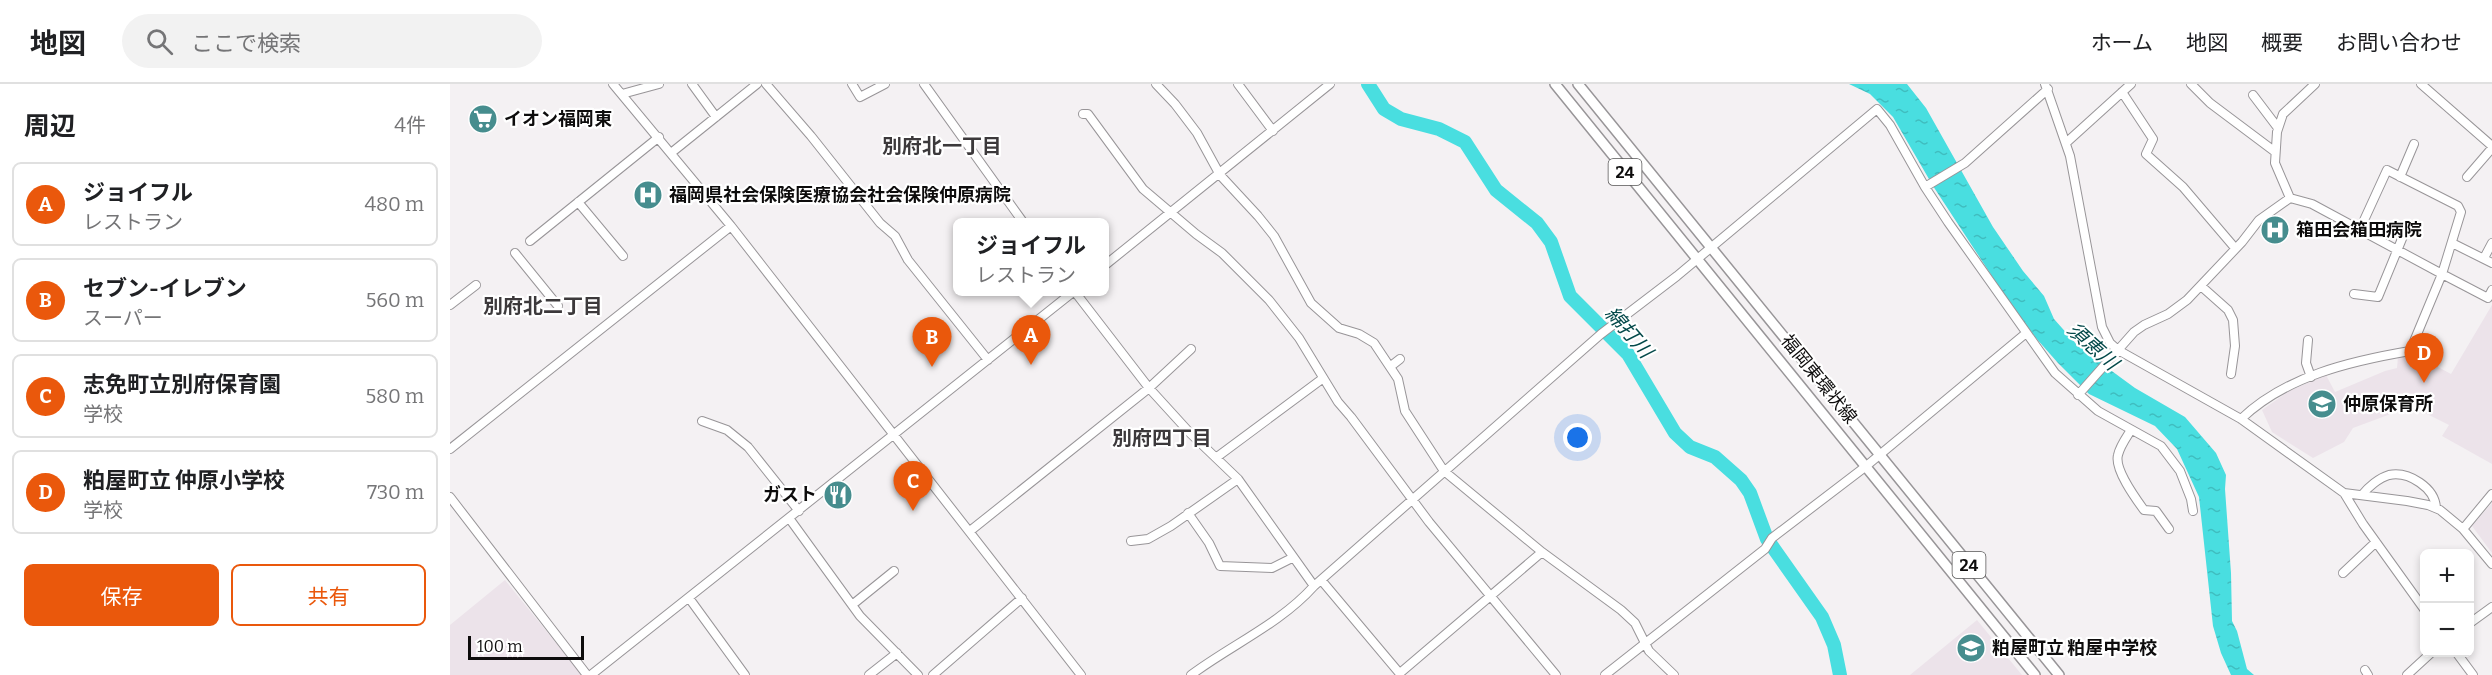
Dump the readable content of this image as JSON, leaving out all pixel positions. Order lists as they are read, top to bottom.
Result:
{
  "streets": {
    "main road": ["24", "福岡東環状線"]
  },
  "districts": ["別府北一丁目", "別府北二丁目", "別府四丁目"],
  "water": ["綿打川", "須恵川"],
  "places": {
    "supermarket": ["イオン福岡東"],
    "hospital": ["福岡県社会保険医療協会社会保険仲原病院", "箱田会箱田病院"],
    "school or university": ["仲原保育所", "粕屋町立 粕屋中学校"],
    "restaurant": ["ガスト"]
  },
  "scale_bar": "100 m",
  "page": {
    "header": "地図",
    "search": "ここで検索",
    "nav": [
      "ホーム",
      "地図",
      "概要",
      "お問い合わせ"
    ],
    "heading": ["周辺", "4件"],
    "list": [
      {
        "mark": "A",
        "name": "ジョイフル",
        "note": "レストラン",
        "value": "480 m"
      },
      {
        "mark": "B",
        "name": "セブン-イレブン",
        "note": "スーパー",
        "value": "560 m"
      },
      {
        "mark": "C",
        "name": "志免町立別府保育園",
        "note": "学校",
        "value": "580 m"
      },
      {
        "mark": "D",
        "name": "粕屋町立 仲原小学校",
        "note": "学校",
        "value": "730 m"
      }
    ],
    "popup": ["ジョイフル", "レストラン"],
    "pins": [
      "A",
      "B",
      "D",
      "C"
    ],
    "buttons": ["保存", "共有"],
    "map_buttons": ["+", "−"],
    "scale": "100 m"
  }
}
